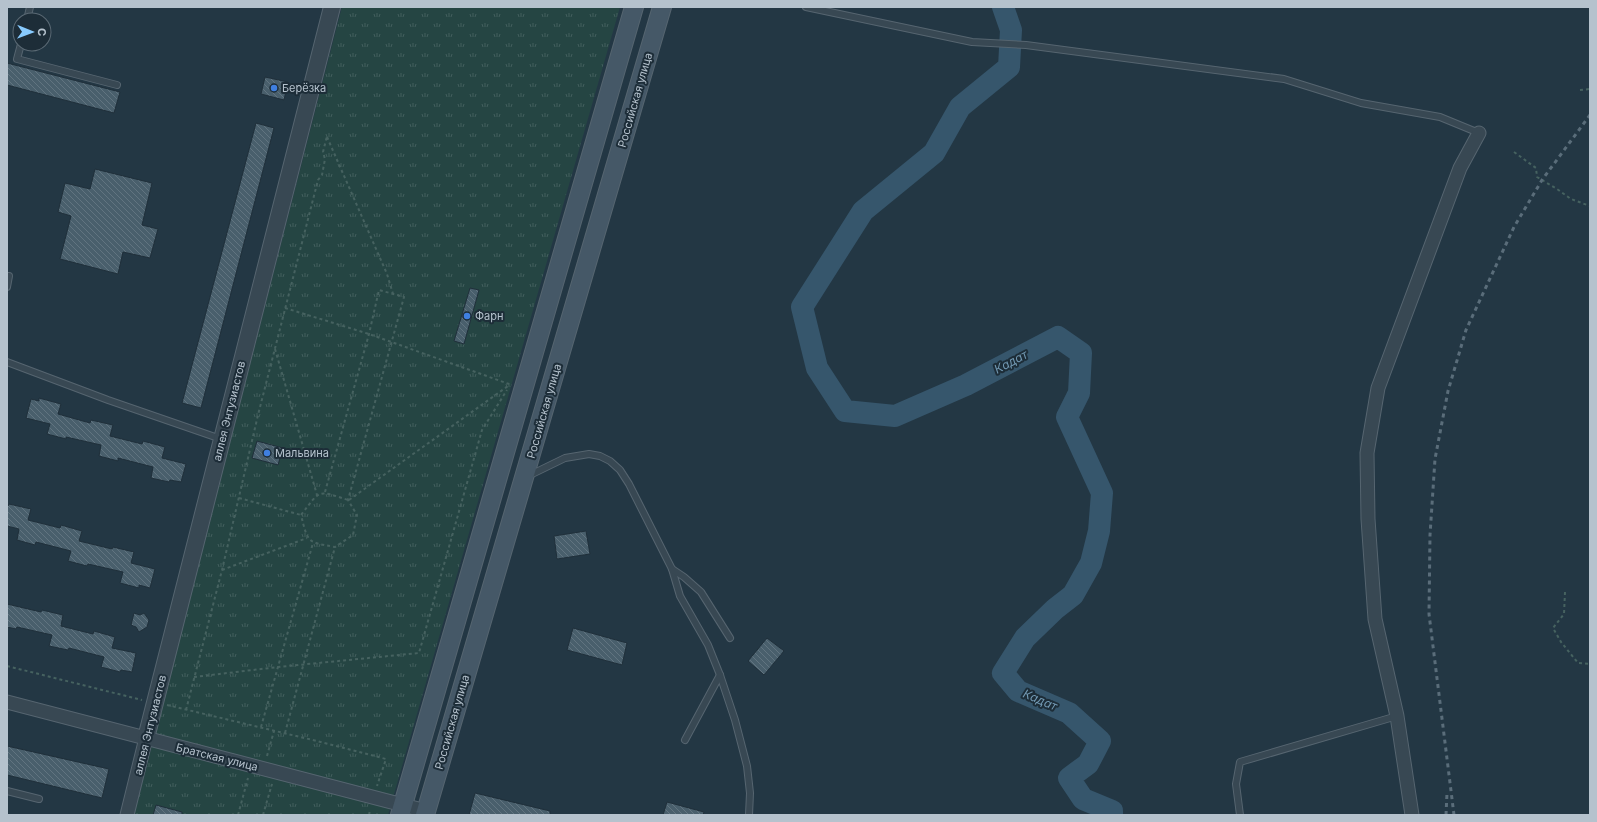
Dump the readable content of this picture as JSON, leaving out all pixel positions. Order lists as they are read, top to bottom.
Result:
{
  "streets": {
    "main road": ["Российская улица"],
    "street": ["аллея Энтузиастов", "Братская улица"]
  },
  "crossings": [
    ["Российская улица", "Братская улица"],
    ["аллея Энтузиастов", "Братская улица"]
  ],
  "water": ["Кадат"],
  "places": ["Берёзка", "Фарн", "Мальвина"],
  "north": "right"
}
